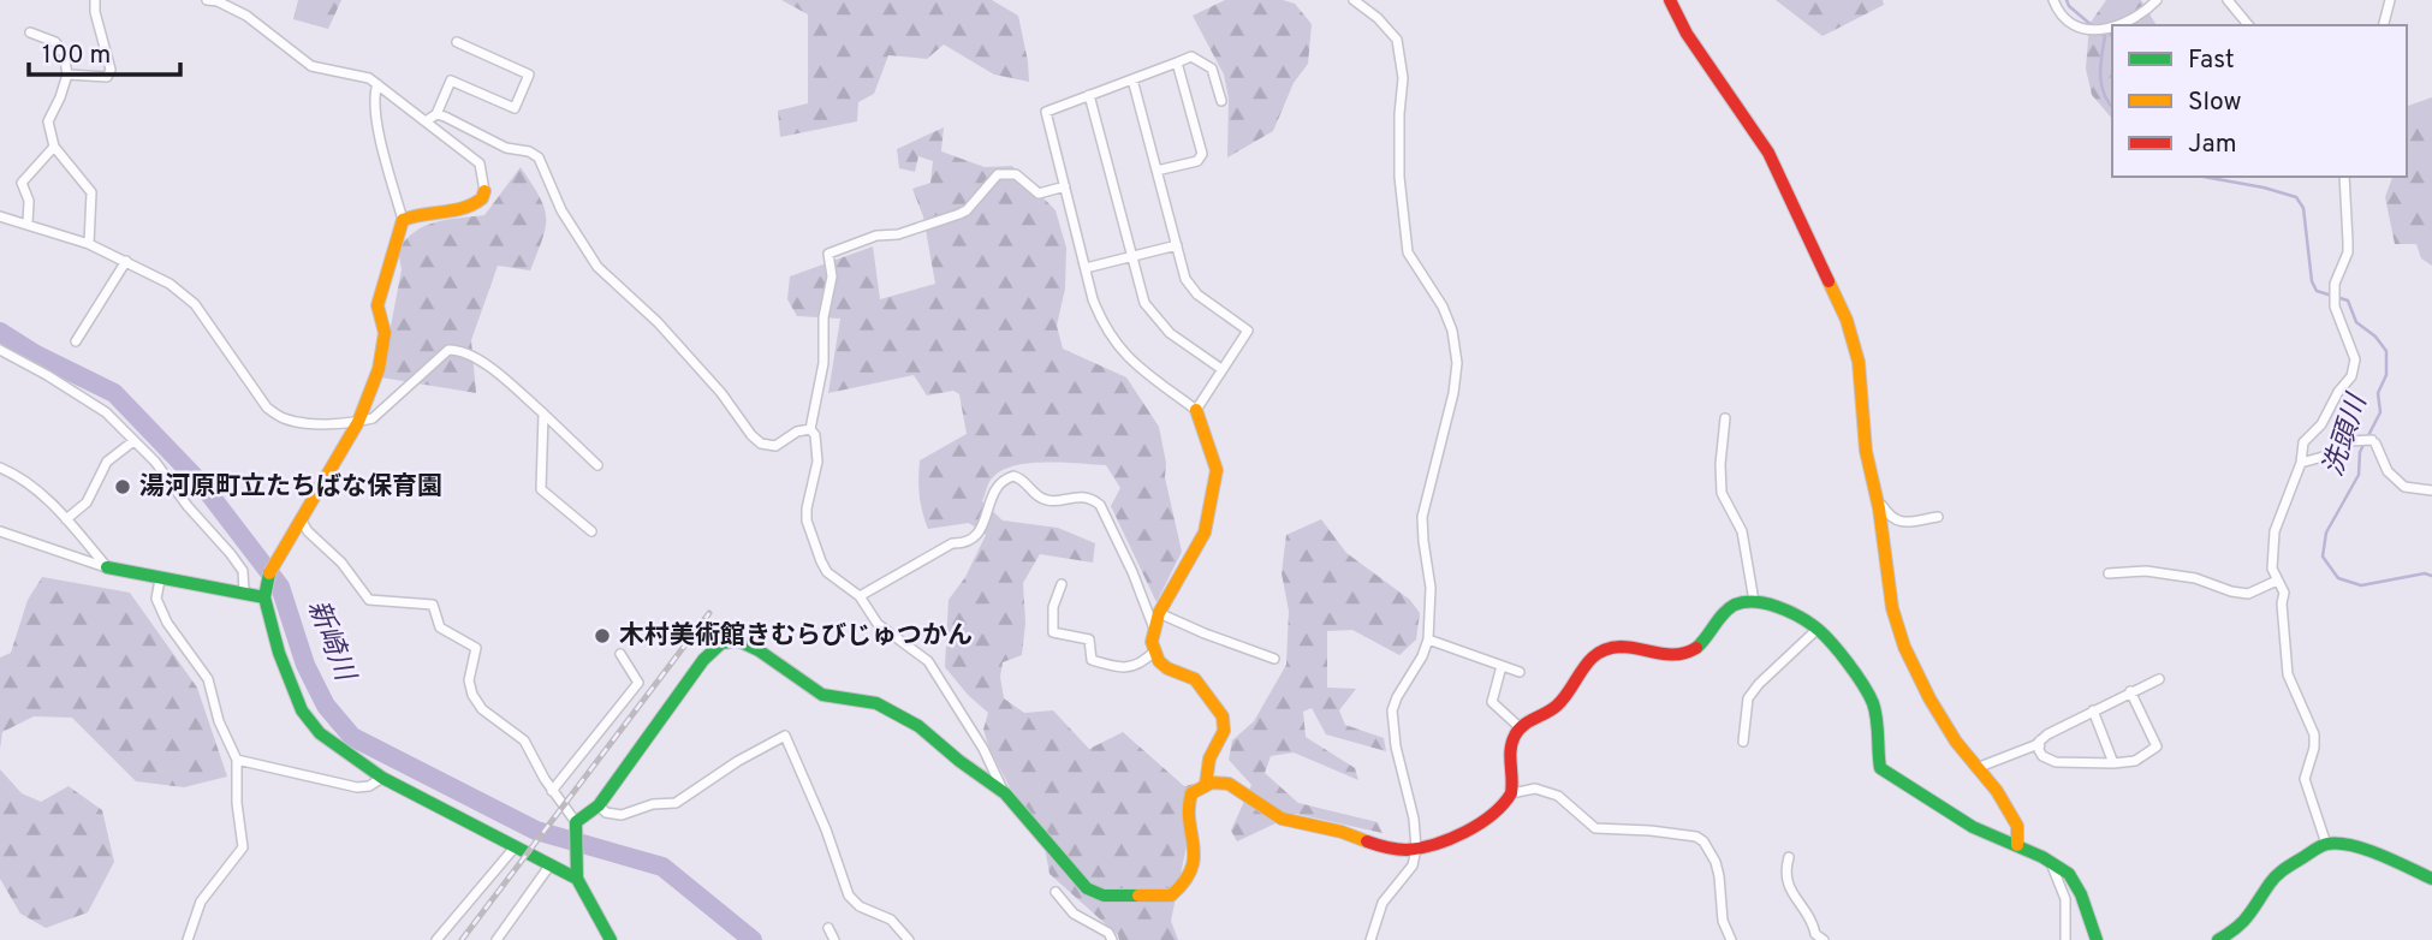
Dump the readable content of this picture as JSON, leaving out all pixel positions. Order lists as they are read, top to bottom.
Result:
{
  "water": ["洗頭川", "新崎川"],
  "places": ["湯河原町立たちばな保育園", "木村美術館きむらびじゅつかん"],
  "legend": ["Fast", "Slow", "Jam"],
  "scale_bar": "100 m"
}
